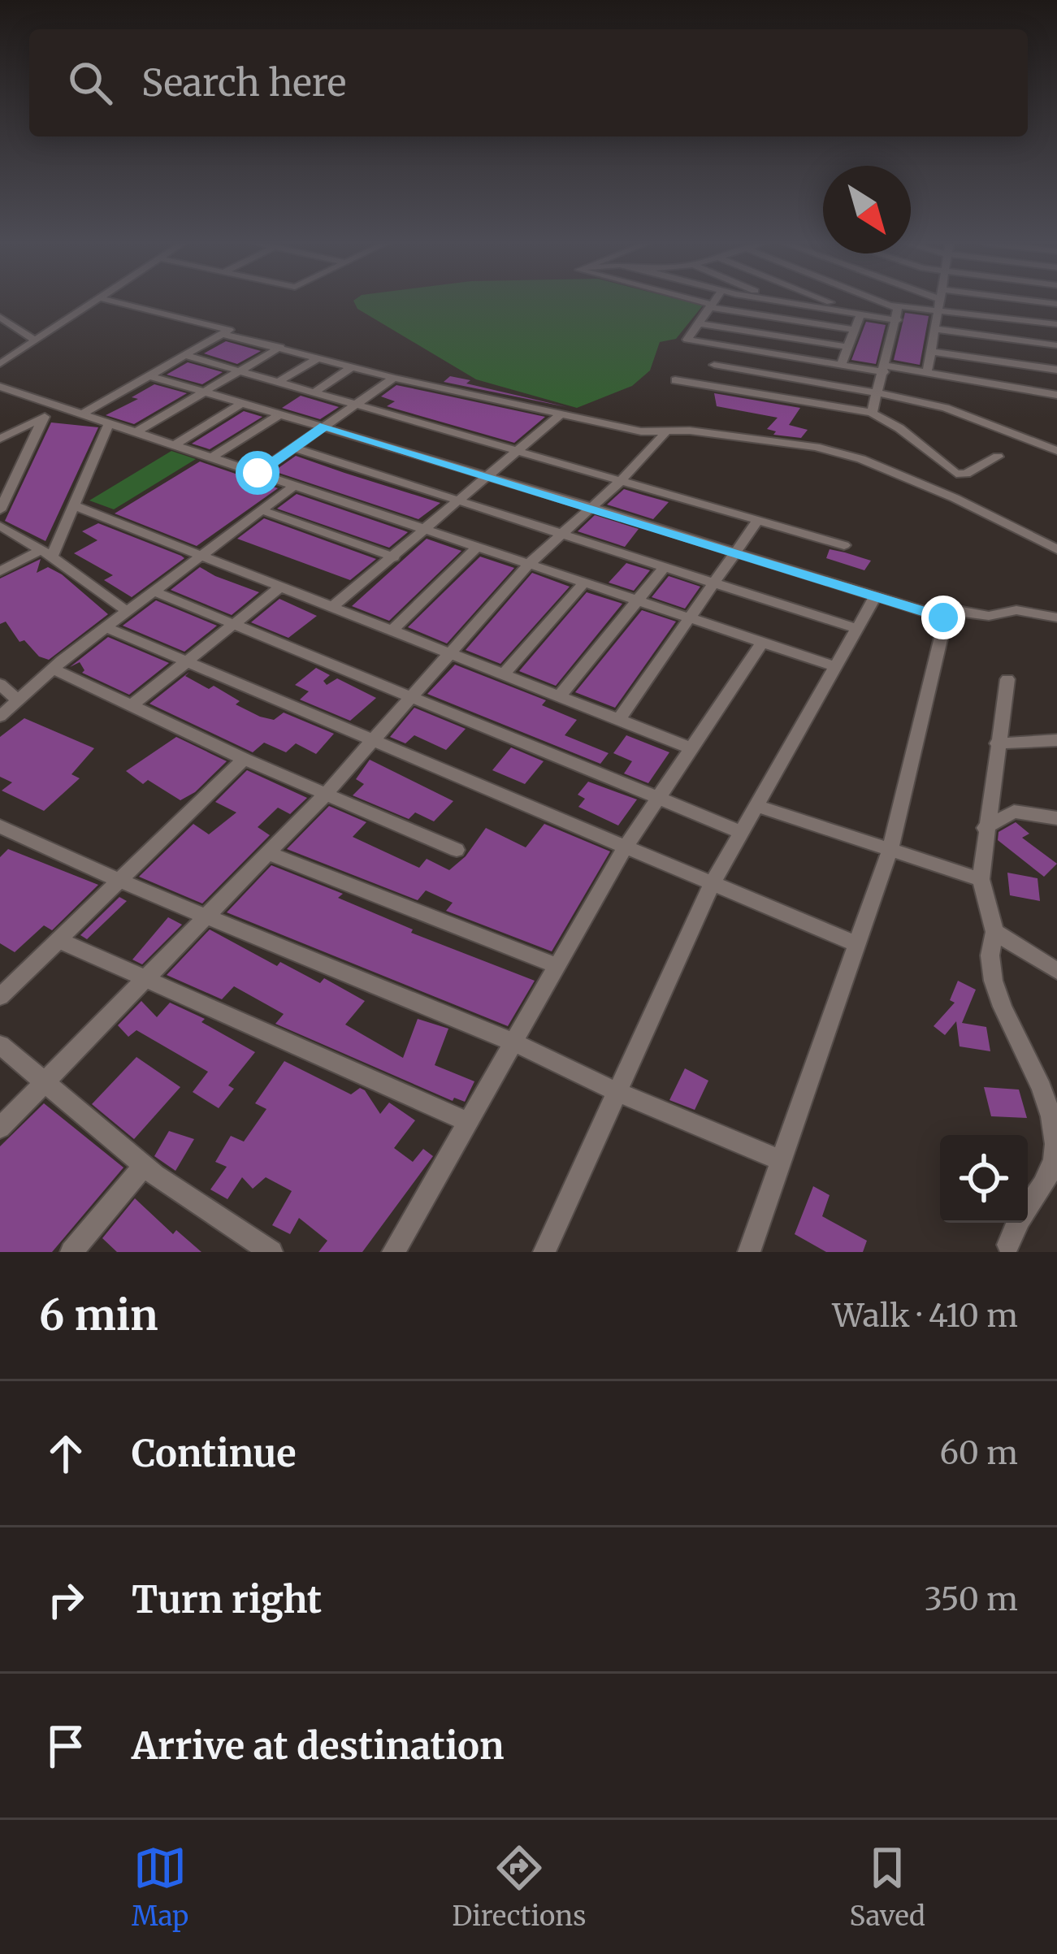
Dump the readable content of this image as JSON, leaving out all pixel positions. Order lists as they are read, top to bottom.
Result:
{
  "north": "bottom right",
  "page": {
    "search": "Search here",
    "heading": ["6 min", "Walk · 410 m"],
    "list": [
      ["Continue", "60 m"],
      ["Turn right", "350 m"],
      "Arrive at destination"
    ],
    "nav": ["Map", "Directions", "Saved"]
  }
}
